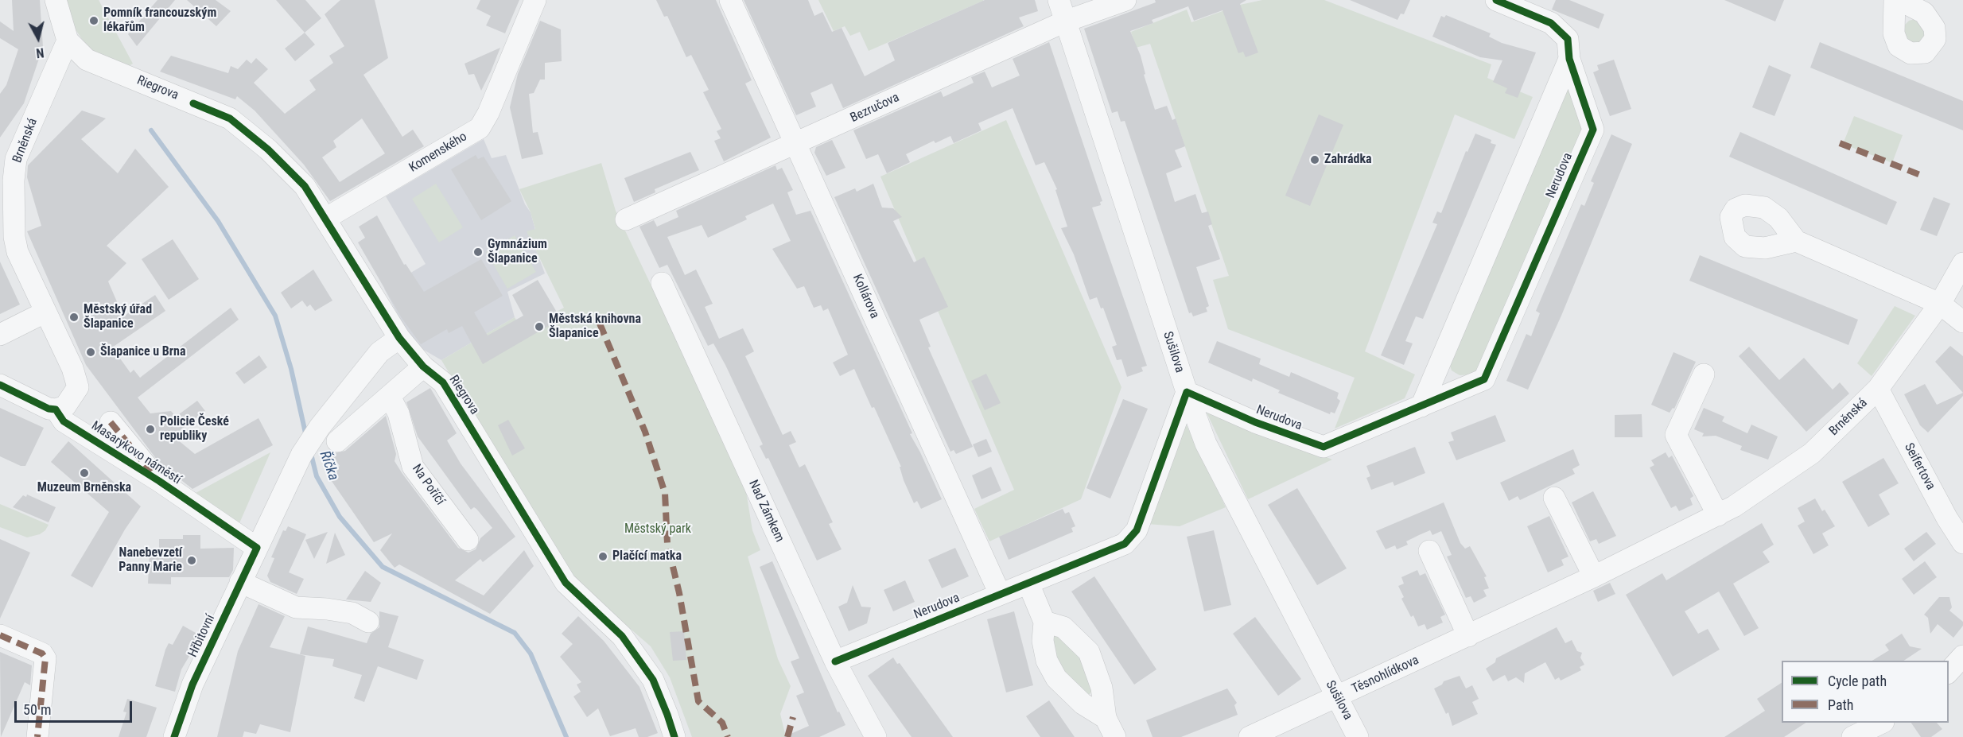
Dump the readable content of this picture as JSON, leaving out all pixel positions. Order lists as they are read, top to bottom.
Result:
{
  "streets": {
    "street": [
      "Riegrova",
      "Bezručova",
      "Brněnská",
      "Komenského",
      "Nerudova",
      "Kollárova",
      "Sušilova",
      "Masarykovo náměstí",
      "Seifertova",
      "Na Poříčí",
      "Nad Zámkem",
      "Hřbitovní",
      "Těsnohlídkova"
    ]
  },
  "crossings": [
    ["Riegrova", "Brněnská"],
    ["Riegrova", "Komenského"],
    ["Riegrova", "Hřbitovní"],
    ["Bezručova", "Kollárova"],
    ["Bezručova", "Sušilova"],
    ["Brněnská", "Seifertova"],
    ["Brněnská", "Těsnohlídkova"],
    ["Nerudova", "Kollárova"],
    ["Nerudova", "Sušilova"],
    ["Nerudova", "Nad Zámkem"],
    ["Sušilova", "Těsnohlídkova"],
    ["Masarykovo náměstí", "Hřbitovní"]
  ],
  "water": ["Říčka"],
  "parks": ["Městský park"],
  "places": [
    "Pomník francouzským lékařům",
    "Zahrádka",
    "Gymnázium Šlapanice",
    "Městský úřad Šlapanice",
    "Městská knihovna Šlapanice",
    "Šlapanice u Brna",
    "Policie České republiky",
    "Muzeum Brněnska",
    "Plačící matka",
    "Nanebevzetí Panny Marie"
  ],
  "legend": ["Cycle path", "Path"],
  "scale_bar": "50 m",
  "north": "bottom"
}
